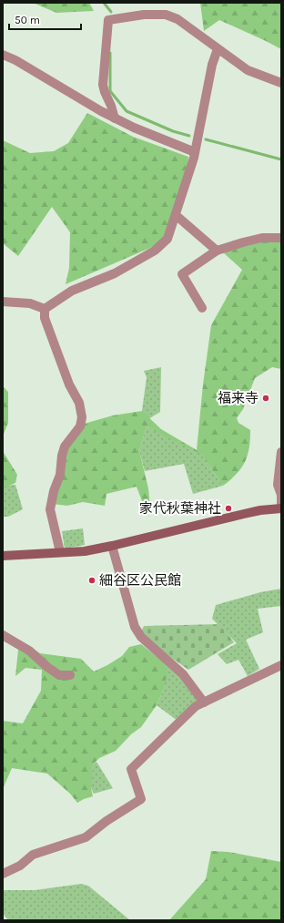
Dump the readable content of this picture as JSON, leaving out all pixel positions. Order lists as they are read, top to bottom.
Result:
{
  "places": ["福来寺", "家代秋葉神社", "細谷区公民館"],
  "scale_bar": "50 m"
}
